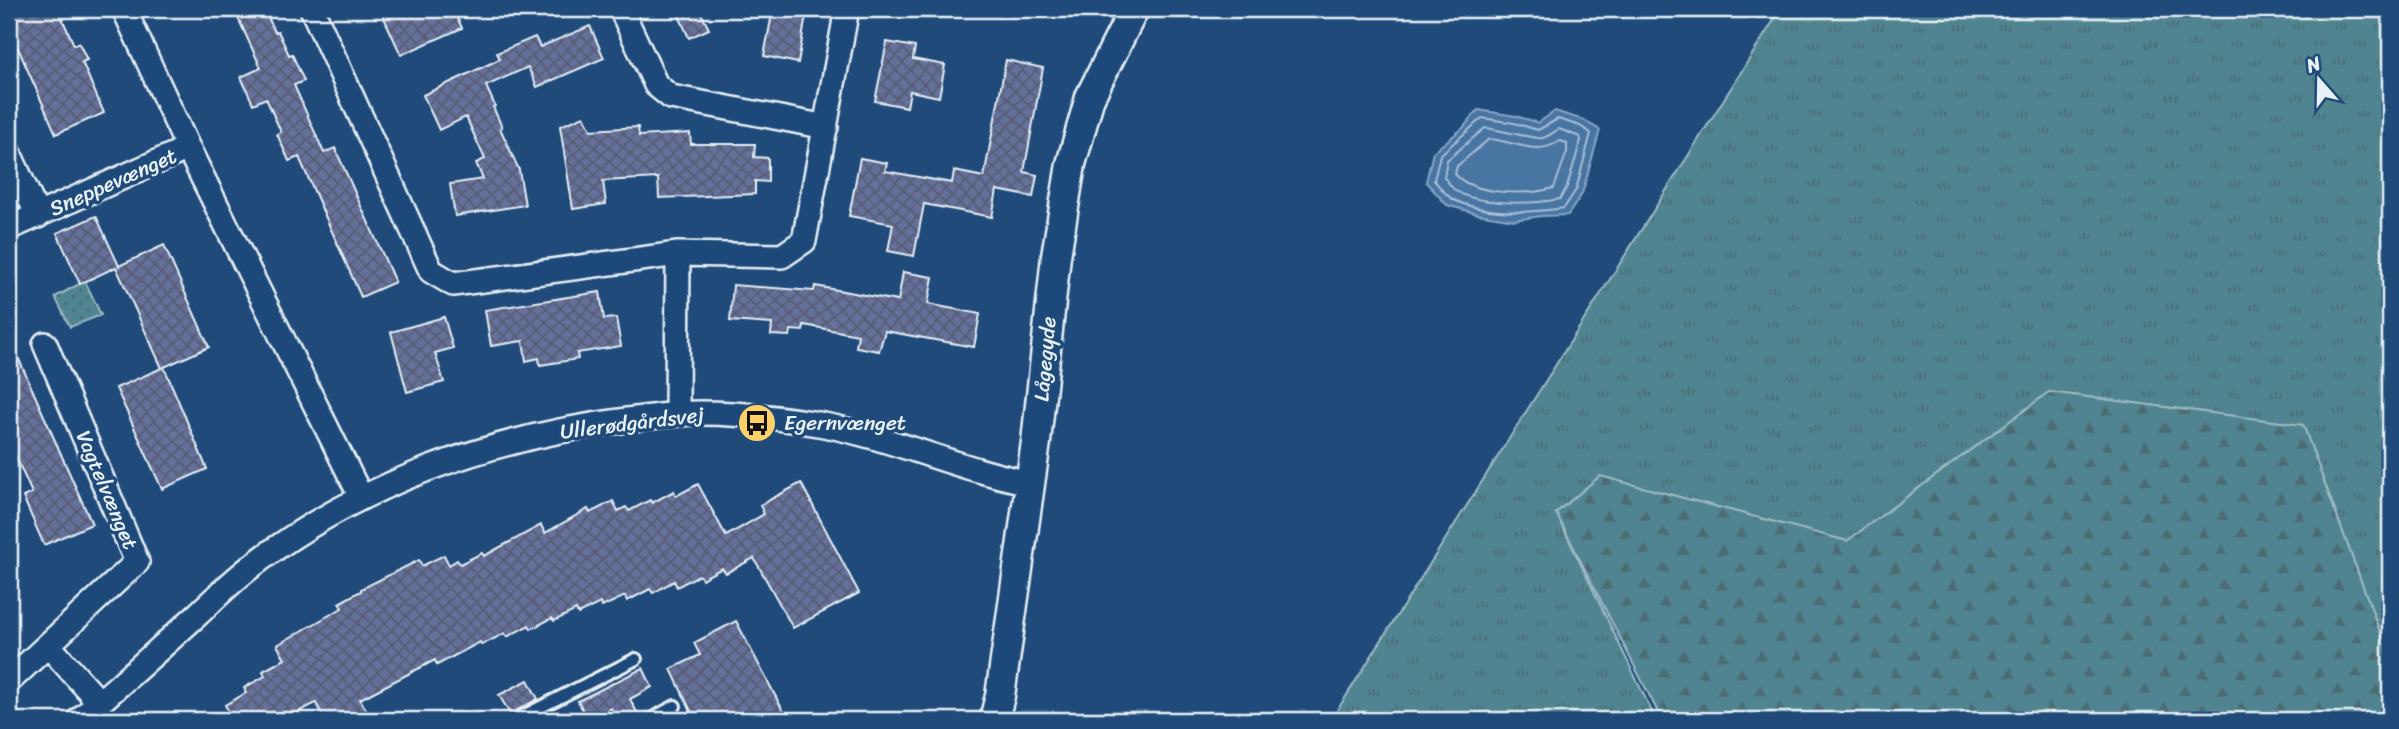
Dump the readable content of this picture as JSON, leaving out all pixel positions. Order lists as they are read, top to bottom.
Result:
{
  "streets": {
    "street": [
      "Sneppevænget",
      "Lågegyde",
      "Ullerødgårdsvej",
      "Vagtelvænget"
    ]
  },
  "crossings": [
    ["Lågegyde", "Ullerødgårdsvej"]
  ],
  "places": {
    "bus stop": ["Egernvænget"]
  },
  "north": "top"
}
